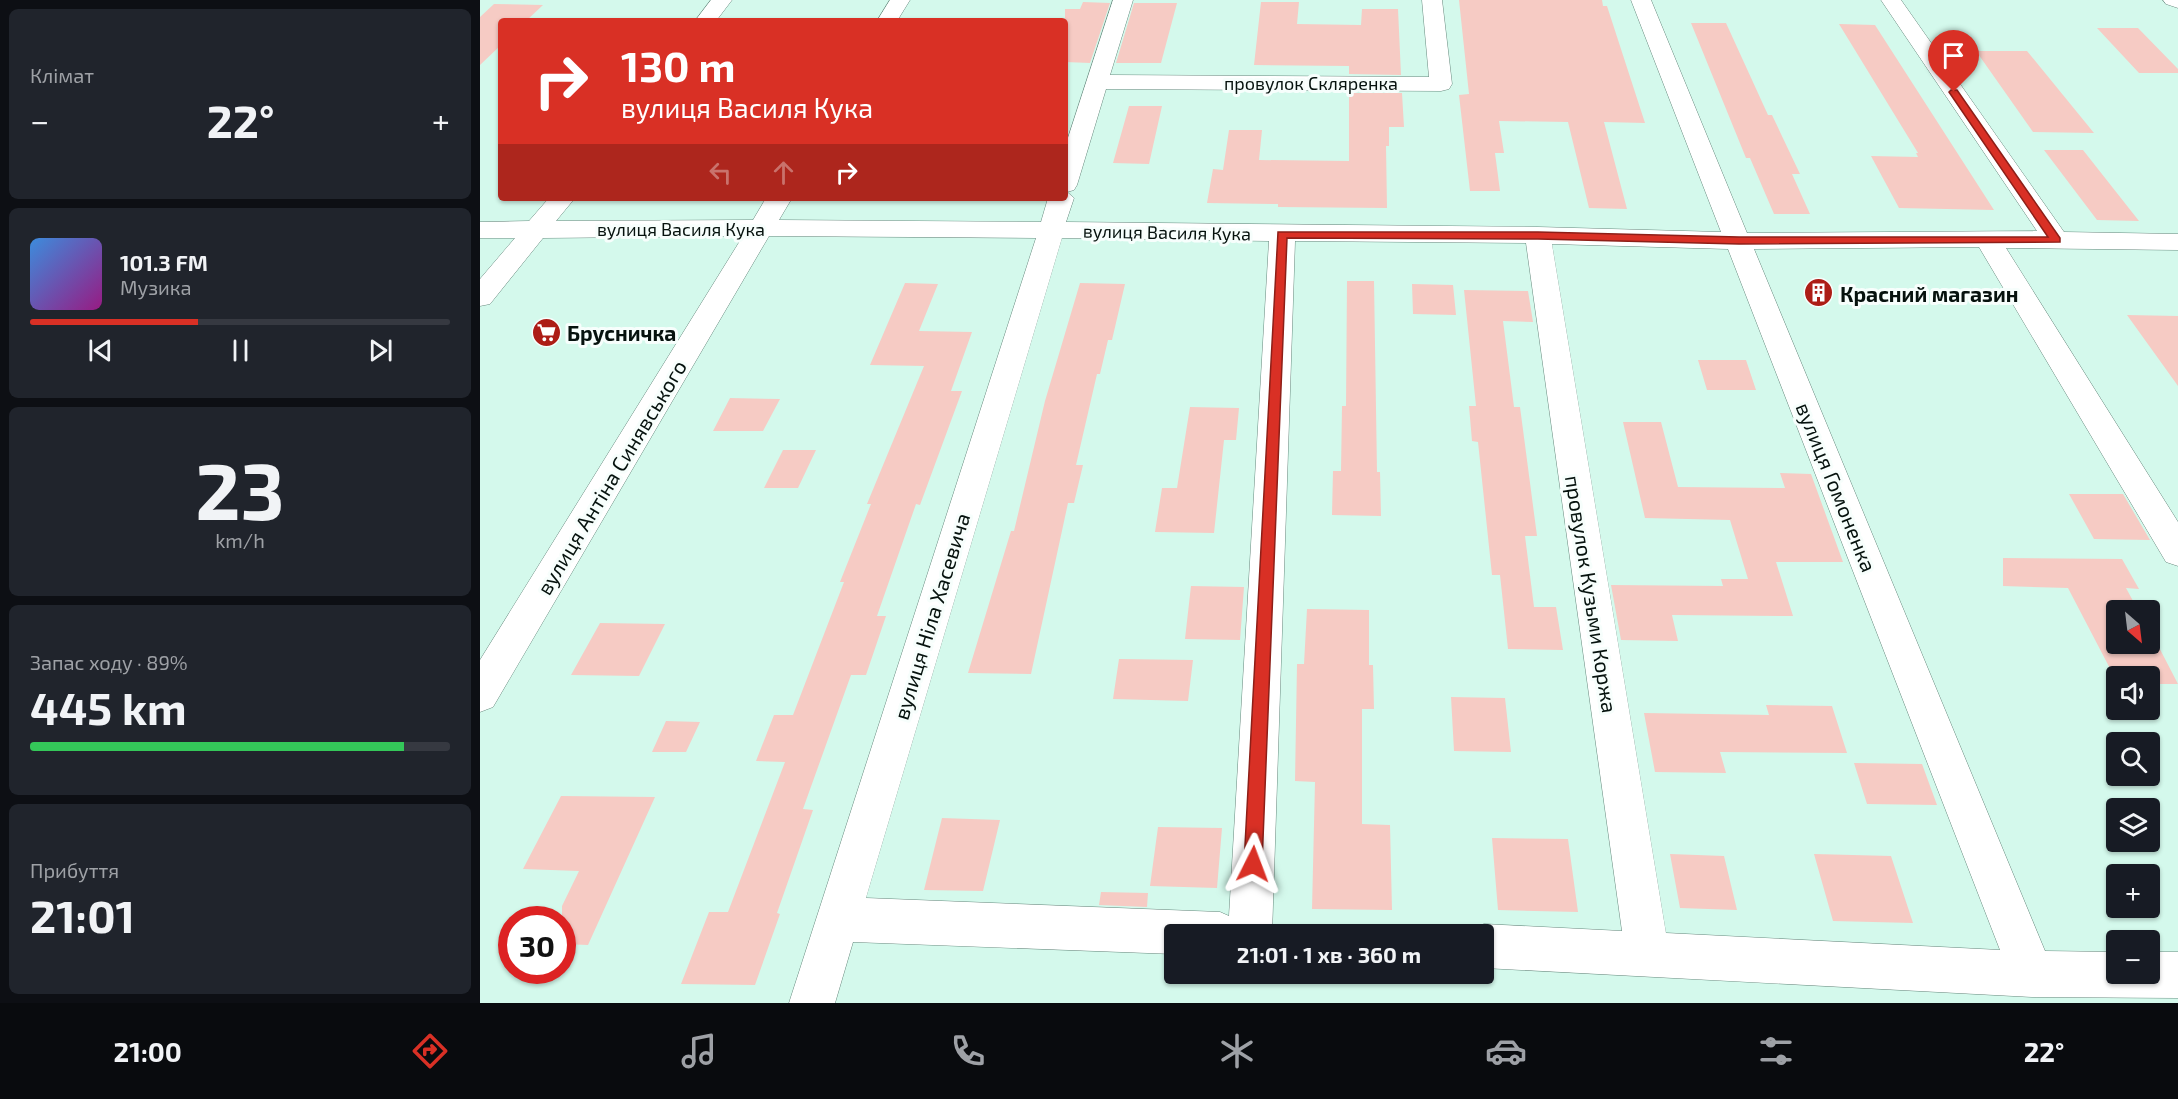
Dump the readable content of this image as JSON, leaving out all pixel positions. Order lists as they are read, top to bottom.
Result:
{
  "streets": {
    "street": [
      "провулок Скляренка",
      "вулиця Василя Кука",
      "вулиця Антіна Синявського",
      "вулиця Гомоненка",
      "провулок Кузьми Коржа",
      "вулиця Ніла Хасевича"
    ]
  },
  "crossings": [
    ["вулиця Василя Кука", "вулиця Антіна Синявського"],
    ["вулиця Василя Кука", "вулиця Гомоненка"],
    ["вулиця Василя Кука", "провулок Кузьми Коржа"],
    ["вулиця Василя Кука", "вулиця Ніла Хасевича"]
  ],
  "places": {
    "building": ["Красний магазин"],
    "supermarket": ["Брусничка"]
  },
  "north": "bottom right",
  "page": {
    "tile": [
      "Клімат",
      ["23", "km/h"],
      ["Запас ходу · 89%", "445 km"],
      ["Прибуття", "21:01"]
    ],
    "turn": ["130 m", "вулиця Василя Кука"],
    "heat": ["−", "22°", "+"],
    "song": ["101.3 FM", "Музика"],
    "map_buttons": ["+", "−"],
    "limit": "30",
    "trip": "21:01 · 1 хв · 360 m",
    "tabs": ["21:00", "22°"]
  }
}
